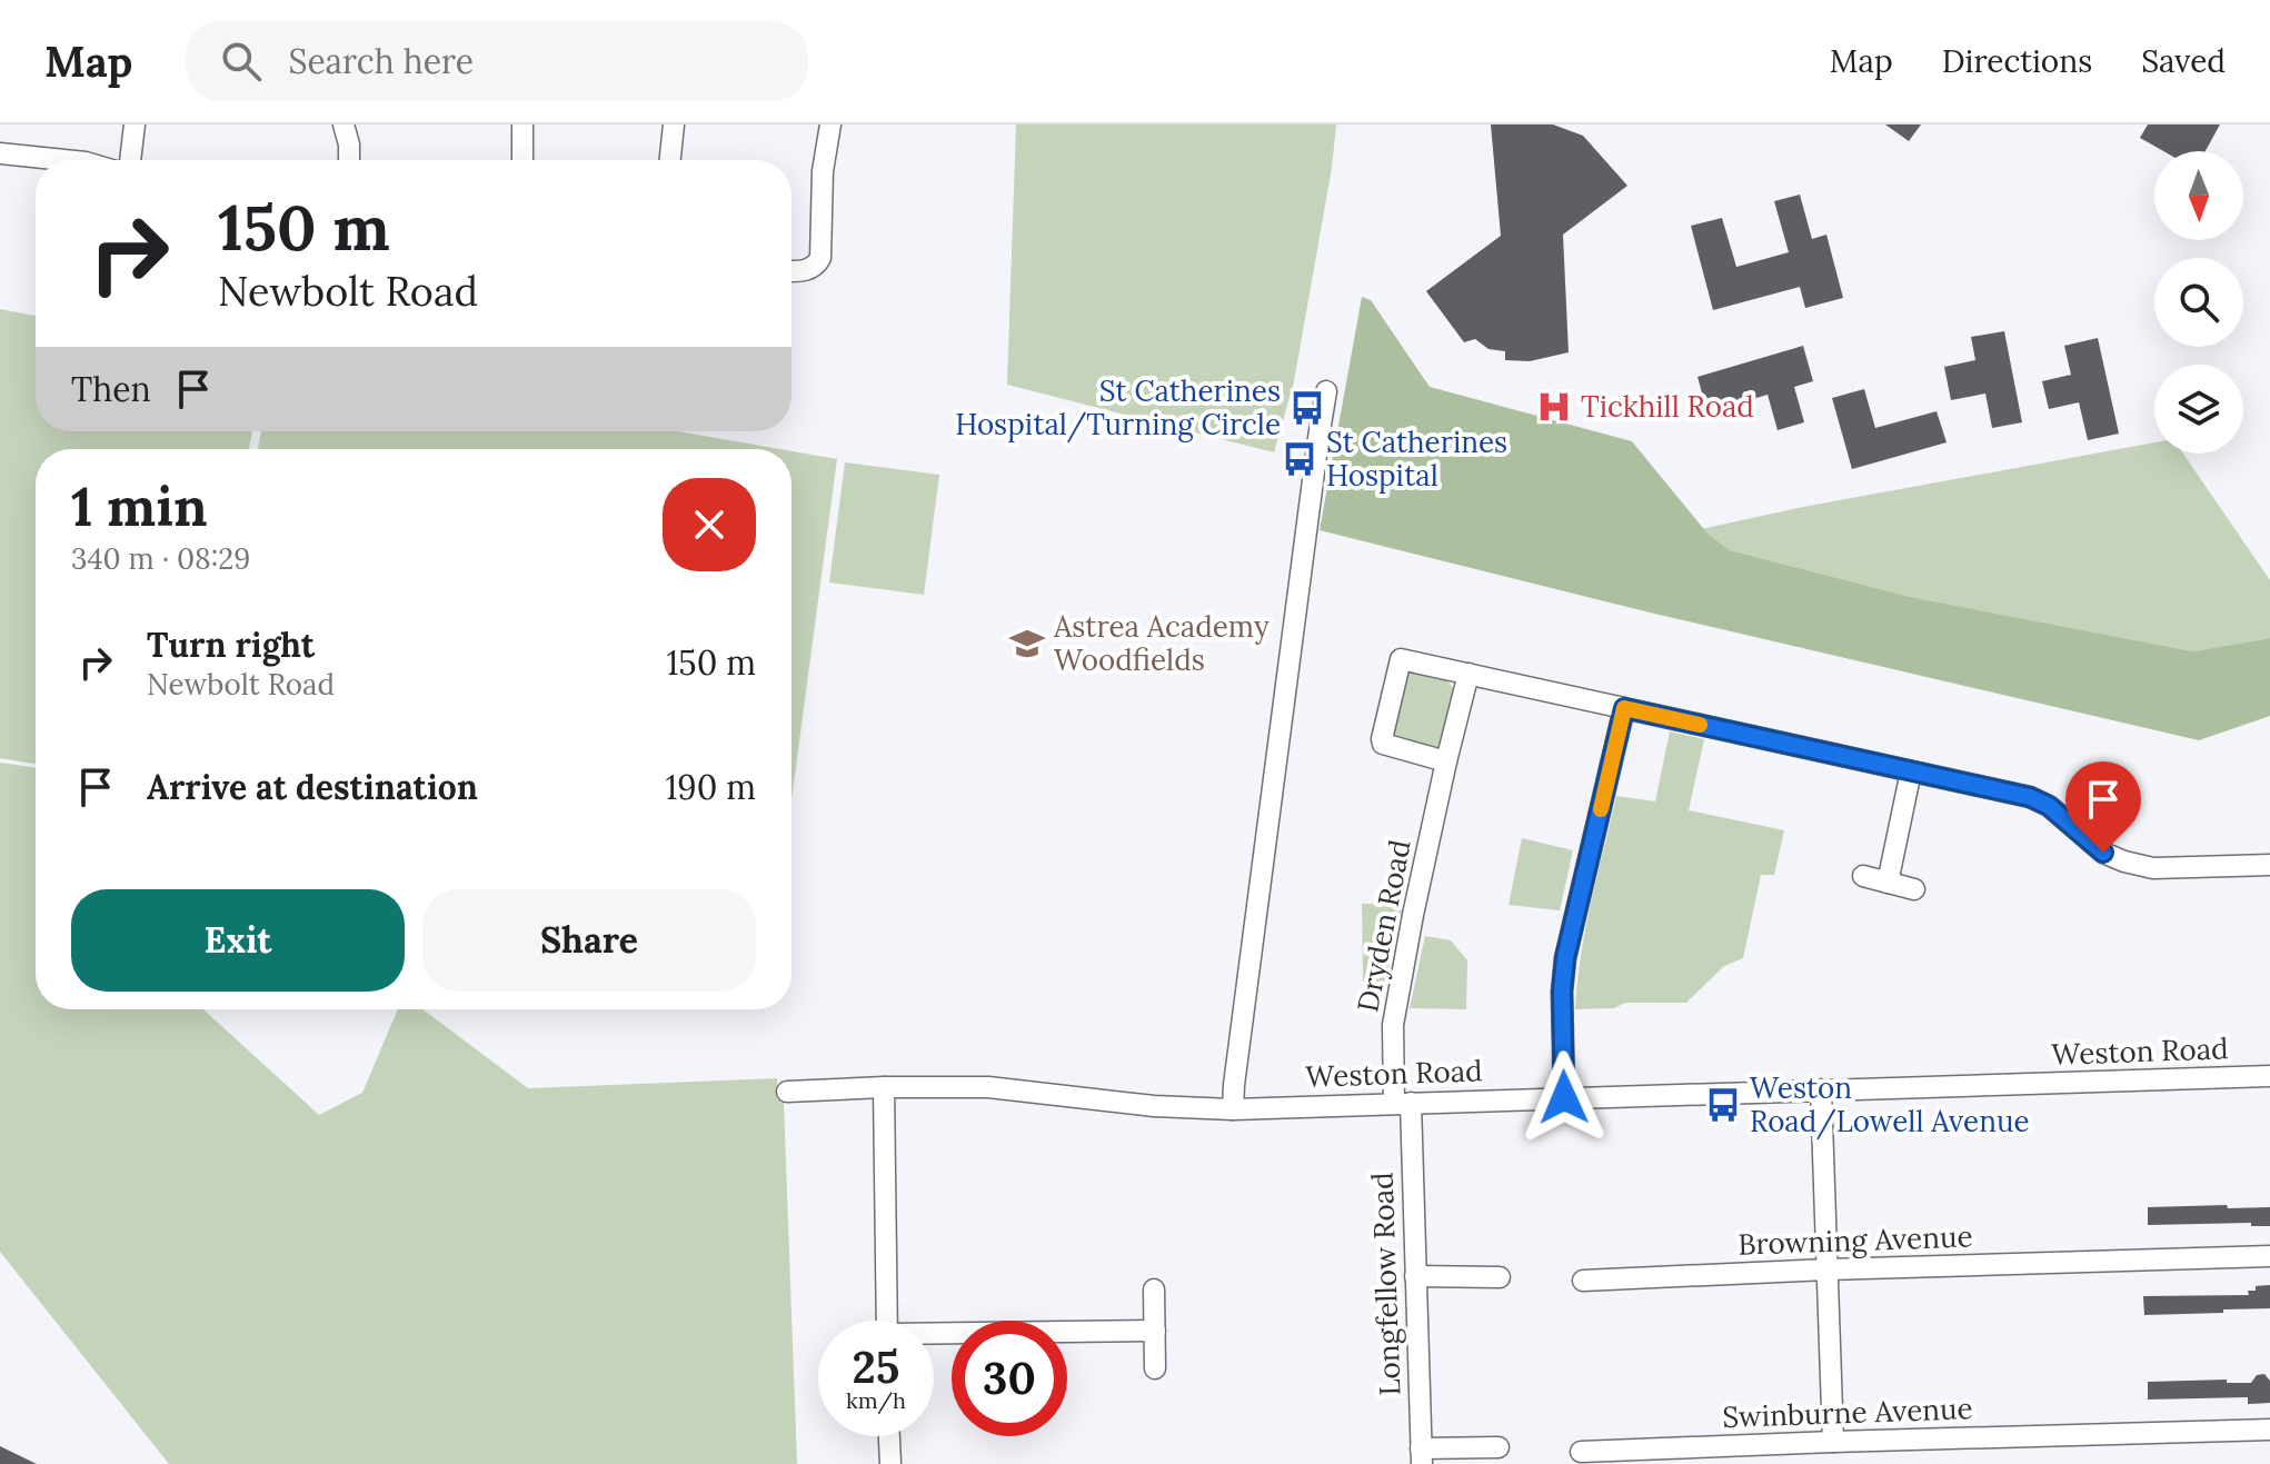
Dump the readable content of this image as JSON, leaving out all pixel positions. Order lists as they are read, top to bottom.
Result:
{
  "streets": {
    "street": [
      "Dryden Road",
      "Weston Road",
      "Browning Avenue",
      "Longfellow Road",
      "Swinburne Avenue"
    ]
  },
  "crossings": [
    ["Dryden Road", "Weston Road"],
    ["Dryden Road", "Longfellow Road"],
    ["Weston Road", "Longfellow Road"]
  ],
  "places": {
    "hospital": ["Tickhill Road"],
    "bus stop": ["St Catherines Hospital/Turning Circle", "St Catherines Hospital", "Weston Road/Lowell Avenue"],
    "school or university": ["Astrea Academy Woodfields"]
  },
  "north": "bottom",
  "page": {
    "header": "Map",
    "search": "Search here",
    "nav": ["Map", "Directions", "Saved"],
    "turn": ["150 m", "Newbolt Road"],
    "then": "Then",
    "heading": ["1 min", "340 m · 08:29"],
    "list": [
      {
        "name": "Turn right",
        "note": "Newbolt Road",
        "value": "150 m"
      },
      {
        "name": "Arrive at destination",
        "value": "190 m"
      }
    ],
    "buttons": ["Exit", "Share"],
    "speed": "25 km/h",
    "limit": "30"
  }
}
